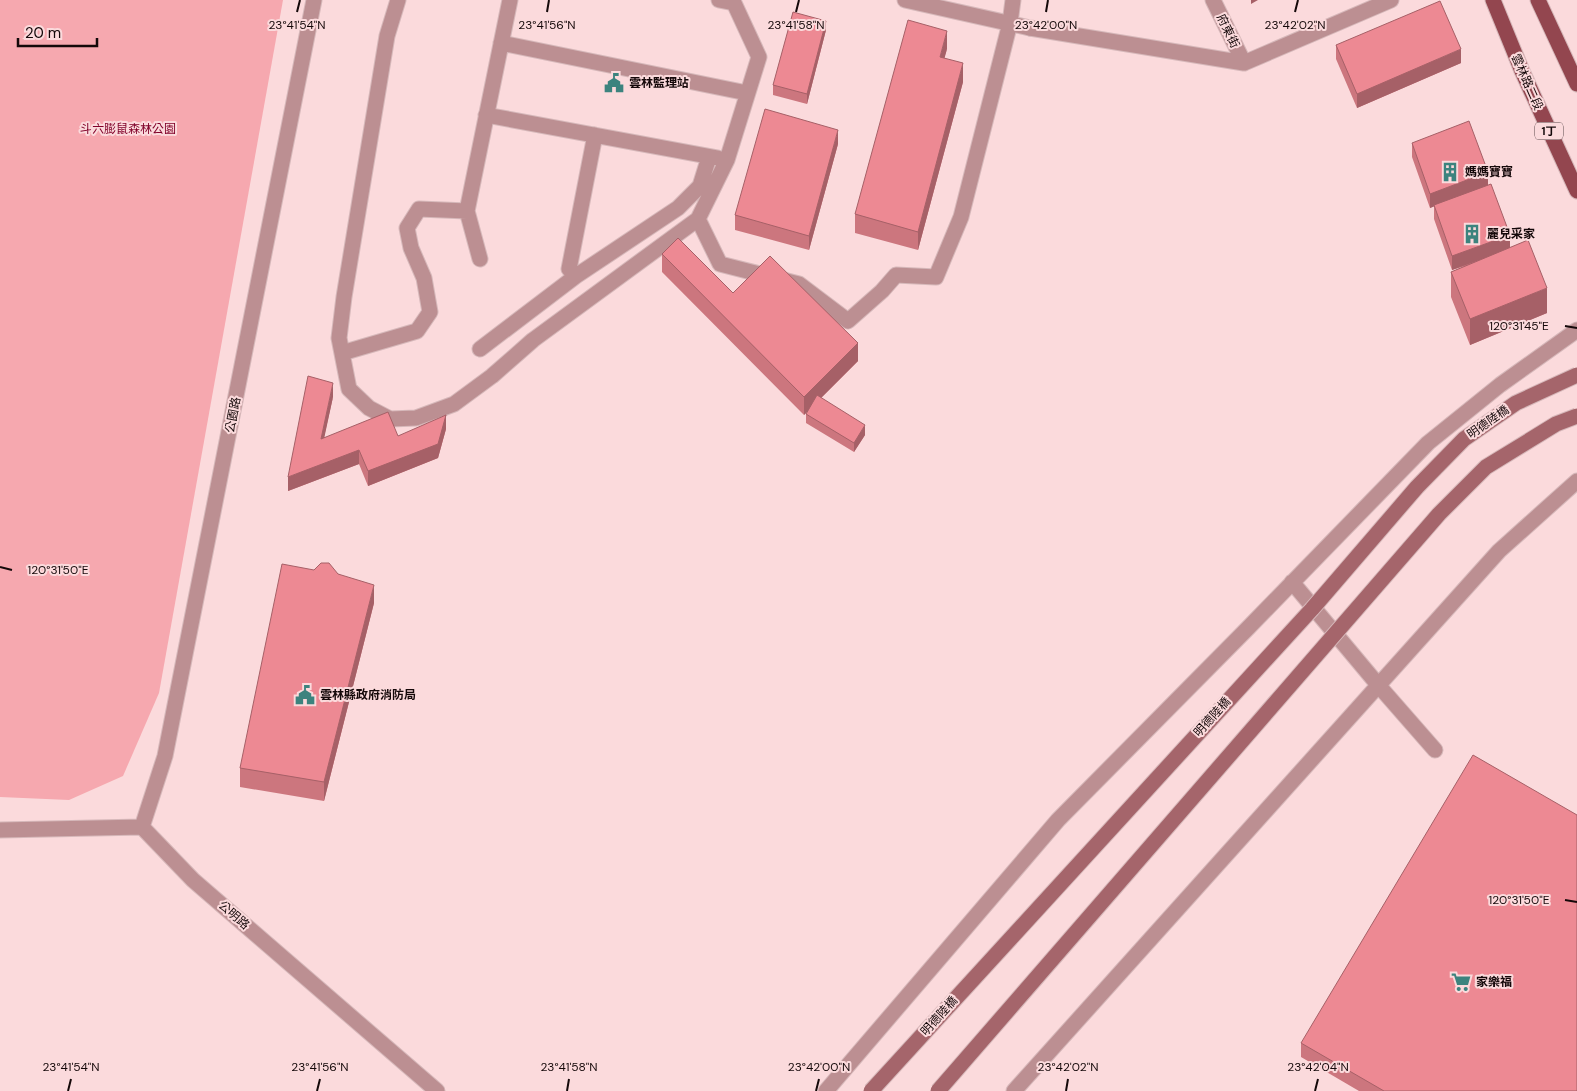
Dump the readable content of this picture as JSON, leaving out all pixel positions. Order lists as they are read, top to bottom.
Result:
{
  "streets": {
    "main road": ["雲林路二段", "1丁", "明德陸橋"],
    "street": ["府東街", "公園路", "公明路"]
  },
  "crossings": [
    ["公園路", "公明路"]
  ],
  "parks": ["斗六膨鼠森林公園"],
  "places": {
    "public building": ["雲林監理站", "雲林縣政府消防局"],
    "building": ["媽媽寶寶", "麗兒采家"],
    "supermarket": ["家樂福"]
  },
  "scale_bar": "20 m",
  "coordinates": [
    "23°41'54\"N",
    "23°41'56\"N",
    "23°41'58\"N",
    "23°42'00\"N",
    "23°42'02\"N",
    "120°31'45\"E",
    "120°31'50\"E",
    "23°42'04\"N"
  ]
}
